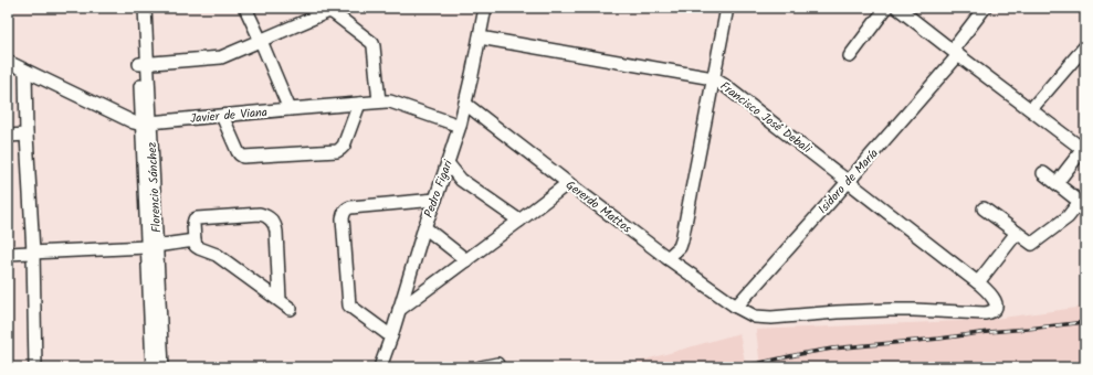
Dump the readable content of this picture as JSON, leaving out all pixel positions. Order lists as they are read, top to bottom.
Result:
{
  "streets": {
    "street": [
      "Javier de Viana",
      "Francisco José Debali",
      "Isidoro de María",
      "Florencio Sánchez",
      "Pedro Figari",
      "Gererdo Mattos"
    ]
  },
  "crossings": [
    ["Javier de Viana", "Florencio Sánchez"],
    ["Javier de Viana", "Pedro Figari"],
    ["Francisco José Debali", "Isidoro de María"],
    ["Francisco José Debali", "Pedro Figari"],
    ["Francisco José Debali", "Gererdo Mattos"],
    ["Isidoro de María", "Gererdo Mattos"],
    ["Pedro Figari", "Gererdo Mattos"]
  ]
}
